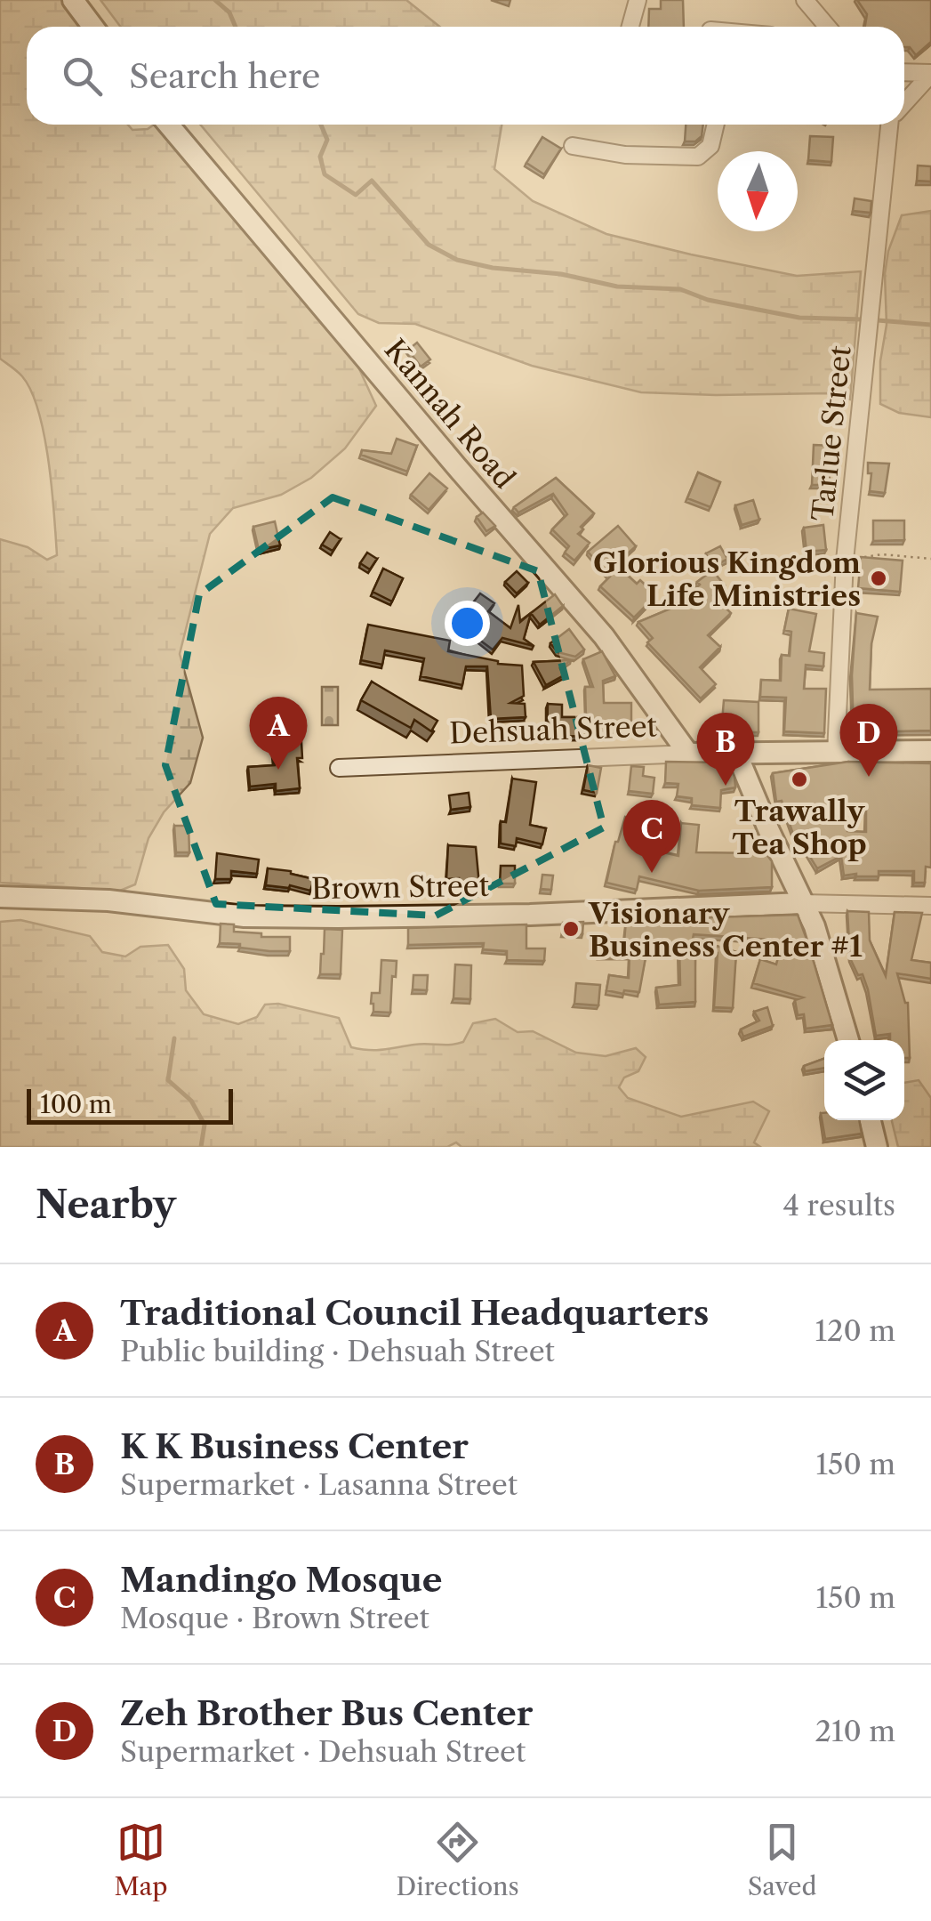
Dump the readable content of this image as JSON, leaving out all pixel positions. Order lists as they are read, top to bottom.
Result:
{
  "streets": {
    "street": [
      "Kannah Road",
      "Tarlue Street",
      "Dehsuah Street",
      "Brown Street"
    ]
  },
  "crossings": [
    ["Kannah Road", "Dehsuah Street"],
    ["Tarlue Street", "Dehsuah Street"]
  ],
  "places": ["Glorious Kingdom Life Ministries", "Trawally Tea Shop", "Visionary Business Center #1"],
  "scale_bar": "100 m",
  "north": "bottom",
  "page": {
    "search": "Search here",
    "pins": [
      "A",
      "D",
      "B",
      "C"
    ],
    "scale": "100 m",
    "heading": ["Nearby", "4 results"],
    "list": [
      {
        "mark": "A",
        "name": "Traditional Council Headquarters",
        "note": "Public building · Dehsuah Street",
        "value": "120 m"
      },
      {
        "mark": "B",
        "name": "K K Business Center",
        "note": "Supermarket · Lasanna Street",
        "value": "150 m"
      },
      {
        "mark": "C",
        "name": "Mandingo Mosque",
        "note": "Mosque · Brown Street",
        "value": "150 m"
      },
      {
        "mark": "D",
        "name": "Zeh Brother Bus Center",
        "note": "Supermarket · Dehsuah Street",
        "value": "210 m"
      }
    ],
    "nav": ["Map", "Directions", "Saved"]
  }
}
